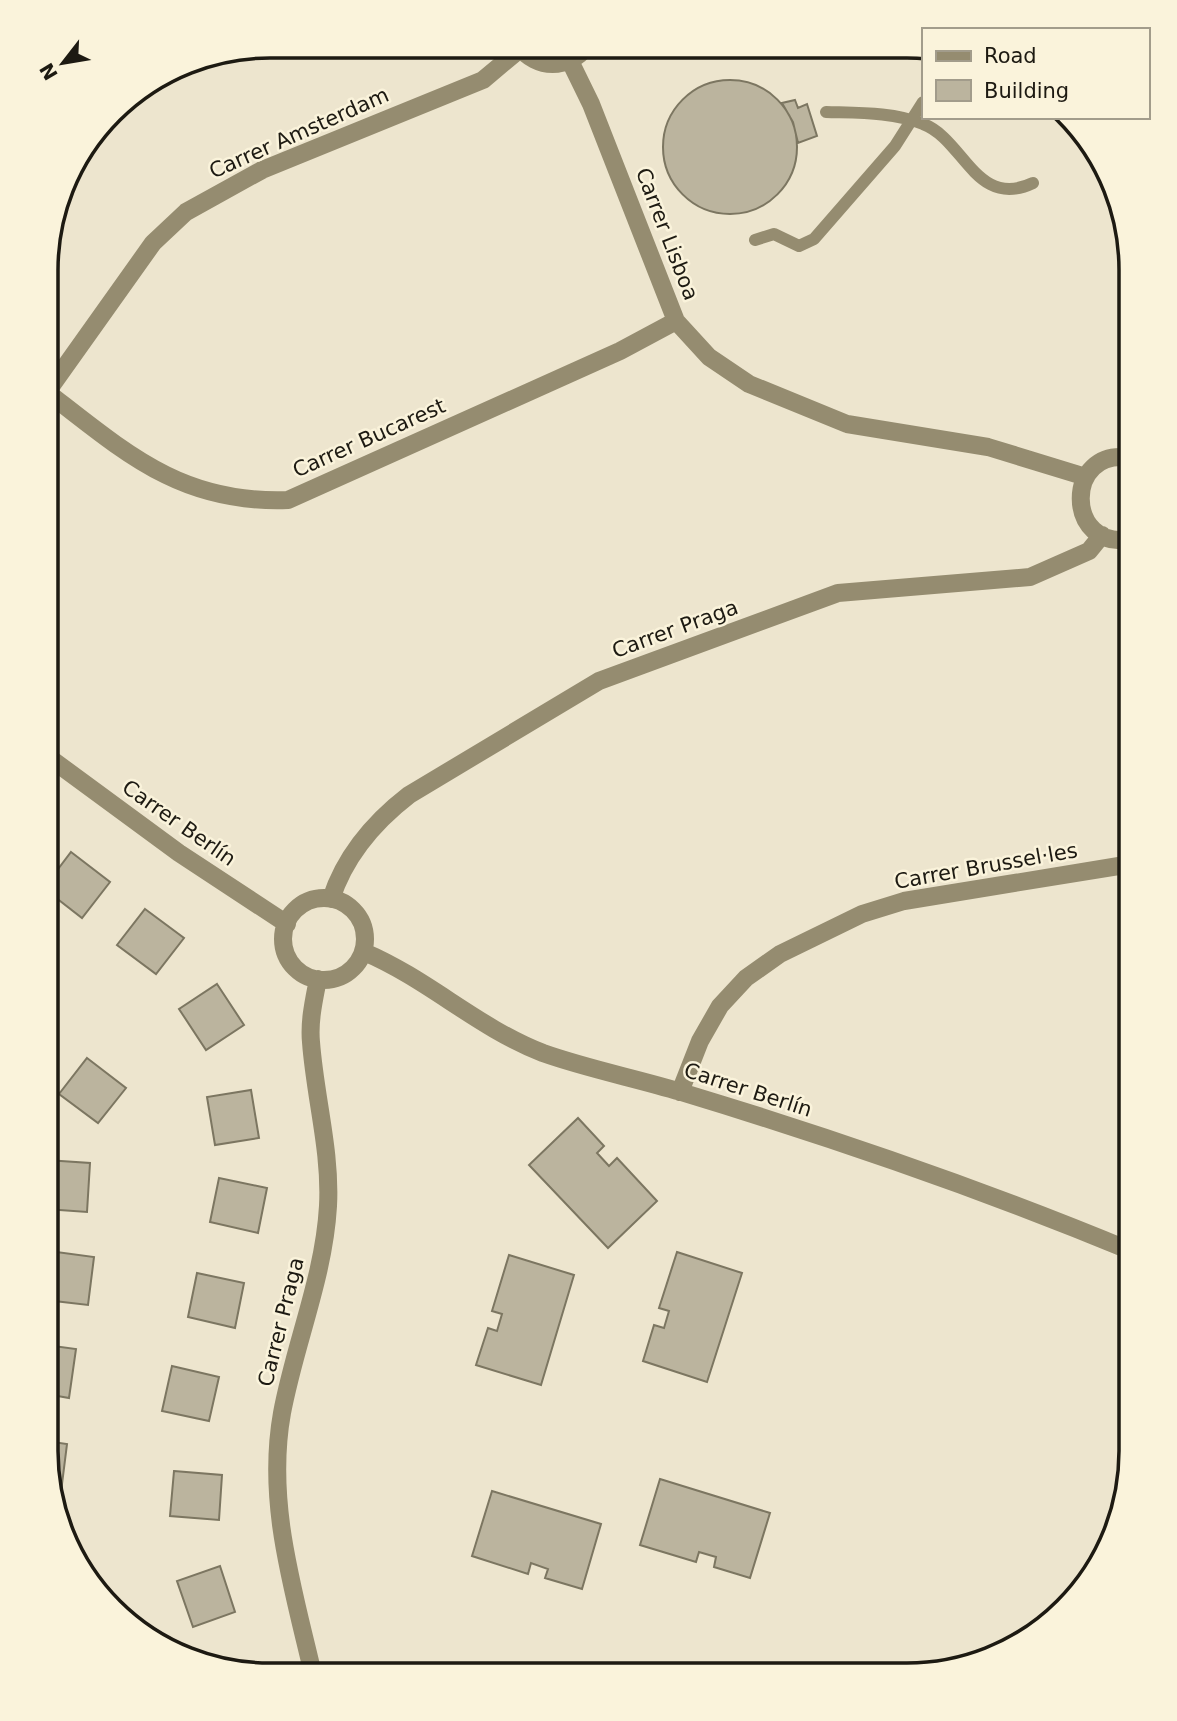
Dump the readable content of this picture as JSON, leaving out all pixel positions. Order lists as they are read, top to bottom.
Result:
{
  "streets": {
    "street": [
      "Carrer Amsterdam",
      "Carrer Lisboa",
      "Carrer Bucarest",
      "Carrer Praga",
      "Carrer Berlín",
      "Carrer Brussel·les"
    ]
  },
  "crossings": [
    ["Carrer Lisboa", "Carrer Bucarest"],
    ["Carrer Praga", "Carrer Berlín"],
    ["Carrer Berlín", "Carrer Brussel·les"]
  ],
  "legend": ["Road", "Building"],
  "north": "bottom left"
}
